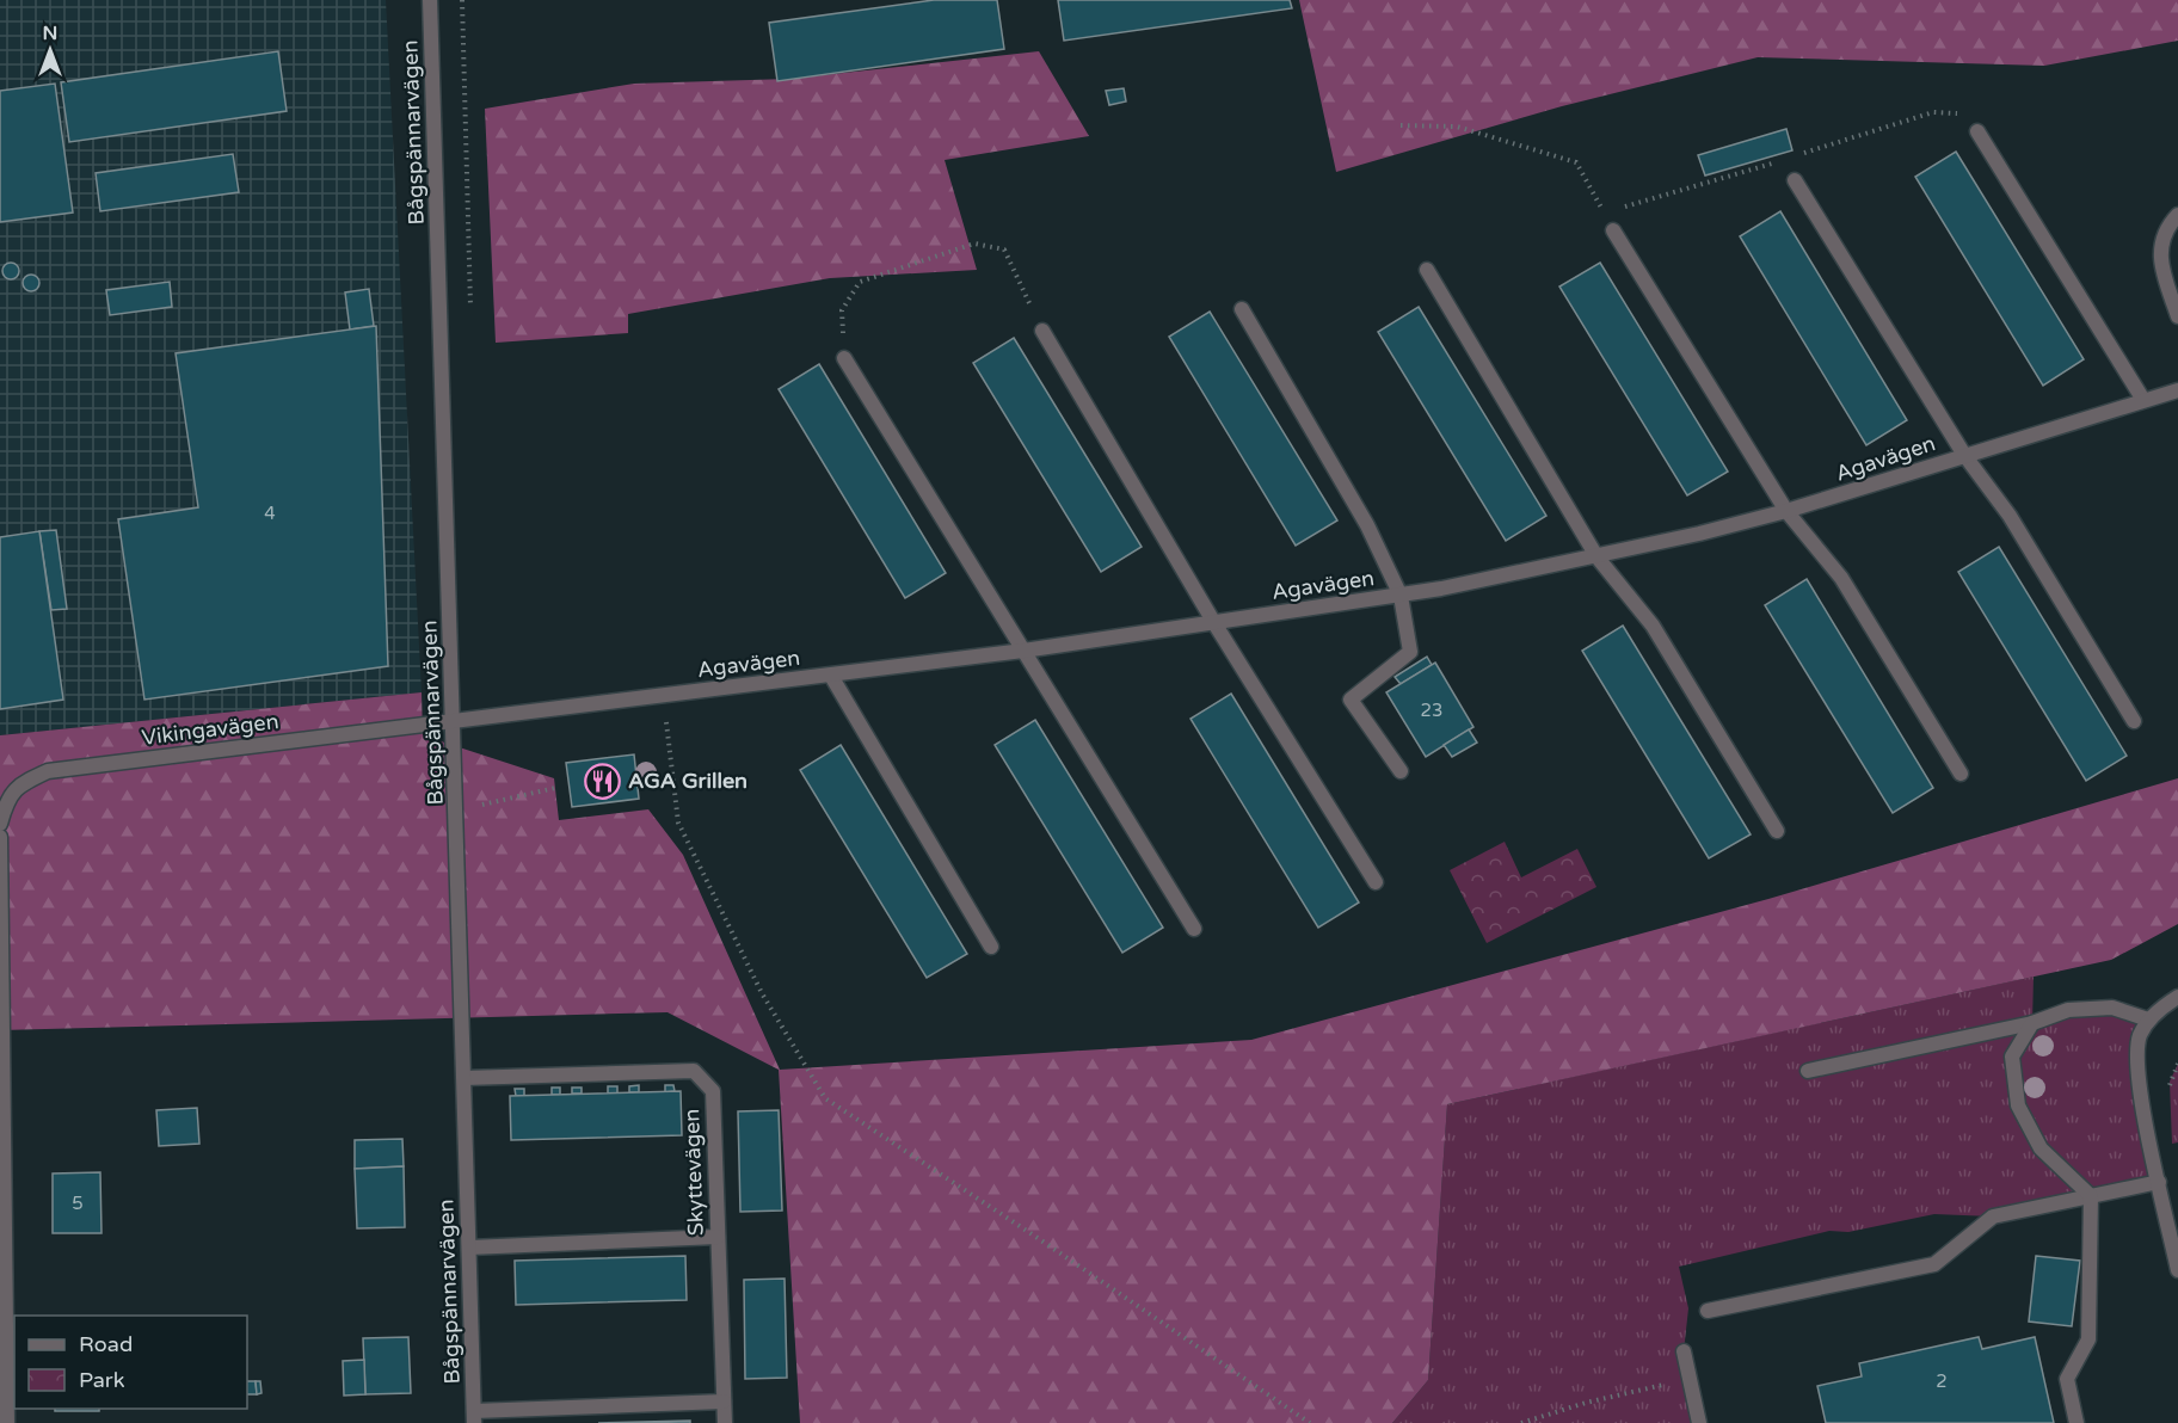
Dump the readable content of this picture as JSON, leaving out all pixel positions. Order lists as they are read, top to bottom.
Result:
{
  "streets": {
    "street": [
      "Bågspännarvägen",
      "Agavägen",
      "Vikingavägen",
      "Skyttevägen"
    ]
  },
  "crossings": [
    ["Bågspännarvägen", "Agavägen"],
    ["Bågspännarvägen", "Vikingavägen"],
    ["Bågspännarvägen", "Skyttevägen"],
    ["Agavägen", "Vikingavägen"]
  ],
  "places": {
    "restaurant": ["AGA Grillen"]
  },
  "house_numbers": [
    "4",
    "23",
    "5",
    "2"
  ],
  "legend": ["Road", "Park"],
  "north": "top"
}
